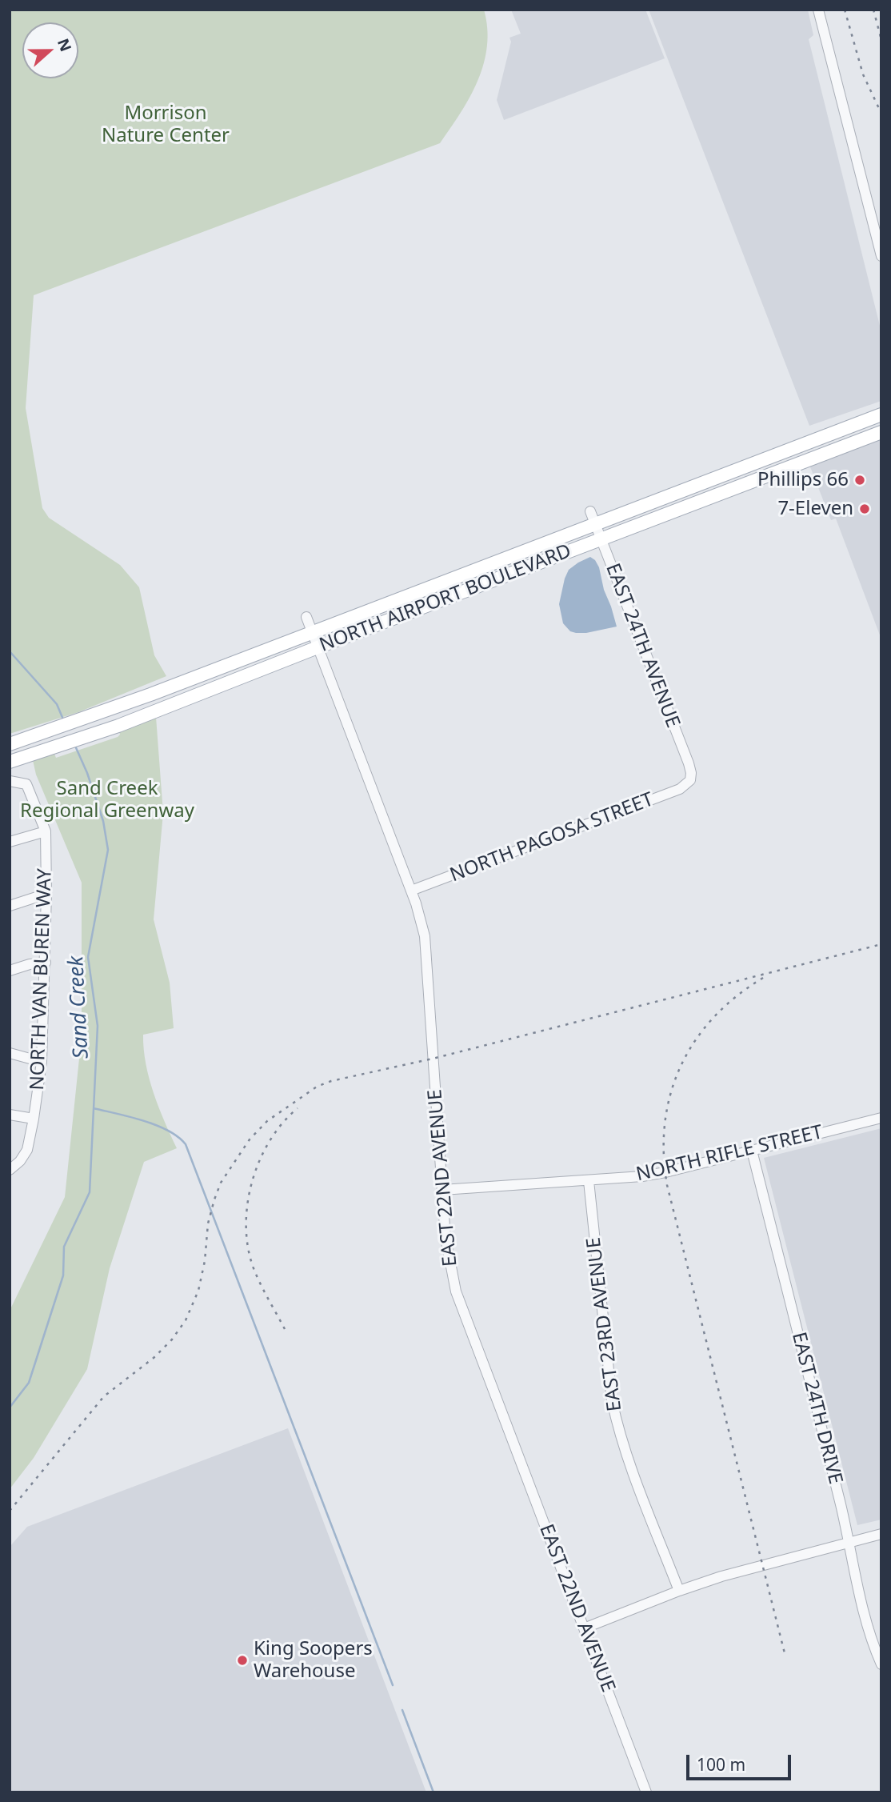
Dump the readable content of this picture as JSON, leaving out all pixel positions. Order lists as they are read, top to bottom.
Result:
{
  "streets": {
    "main road": ["NORTH AIRPORT BOULEVARD"],
    "street": [
      "EAST 24TH AVENUE",
      "NORTH PAGOSA STREET",
      "NORTH VAN BUREN WAY",
      "NORTH RIFLE STREET",
      "EAST 22ND AVENUE",
      "EAST 23RD AVENUE",
      "EAST 24TH DRIVE"
    ]
  },
  "crossings": [
    ["NORTH AIRPORT BOULEVARD", "EAST 24TH AVENUE"],
    ["NORTH AIRPORT BOULEVARD", "EAST 22ND AVENUE"],
    ["EAST 24TH AVENUE", "NORTH PAGOSA STREET"],
    ["NORTH PAGOSA STREET", "EAST 22ND AVENUE"],
    ["NORTH RIFLE STREET", "EAST 22ND AVENUE"],
    ["NORTH RIFLE STREET", "EAST 23RD AVENUE"],
    ["NORTH RIFLE STREET", "EAST 24TH DRIVE"]
  ],
  "water": ["Sand Creek"],
  "parks": ["Morrison Nature Center", "Sand Creek Regional Greenway"],
  "places": ["Phillips 66", "7-Eleven", "King Soopers Warehouse"],
  "scale_bar": "100 m",
  "north": "right"
}
